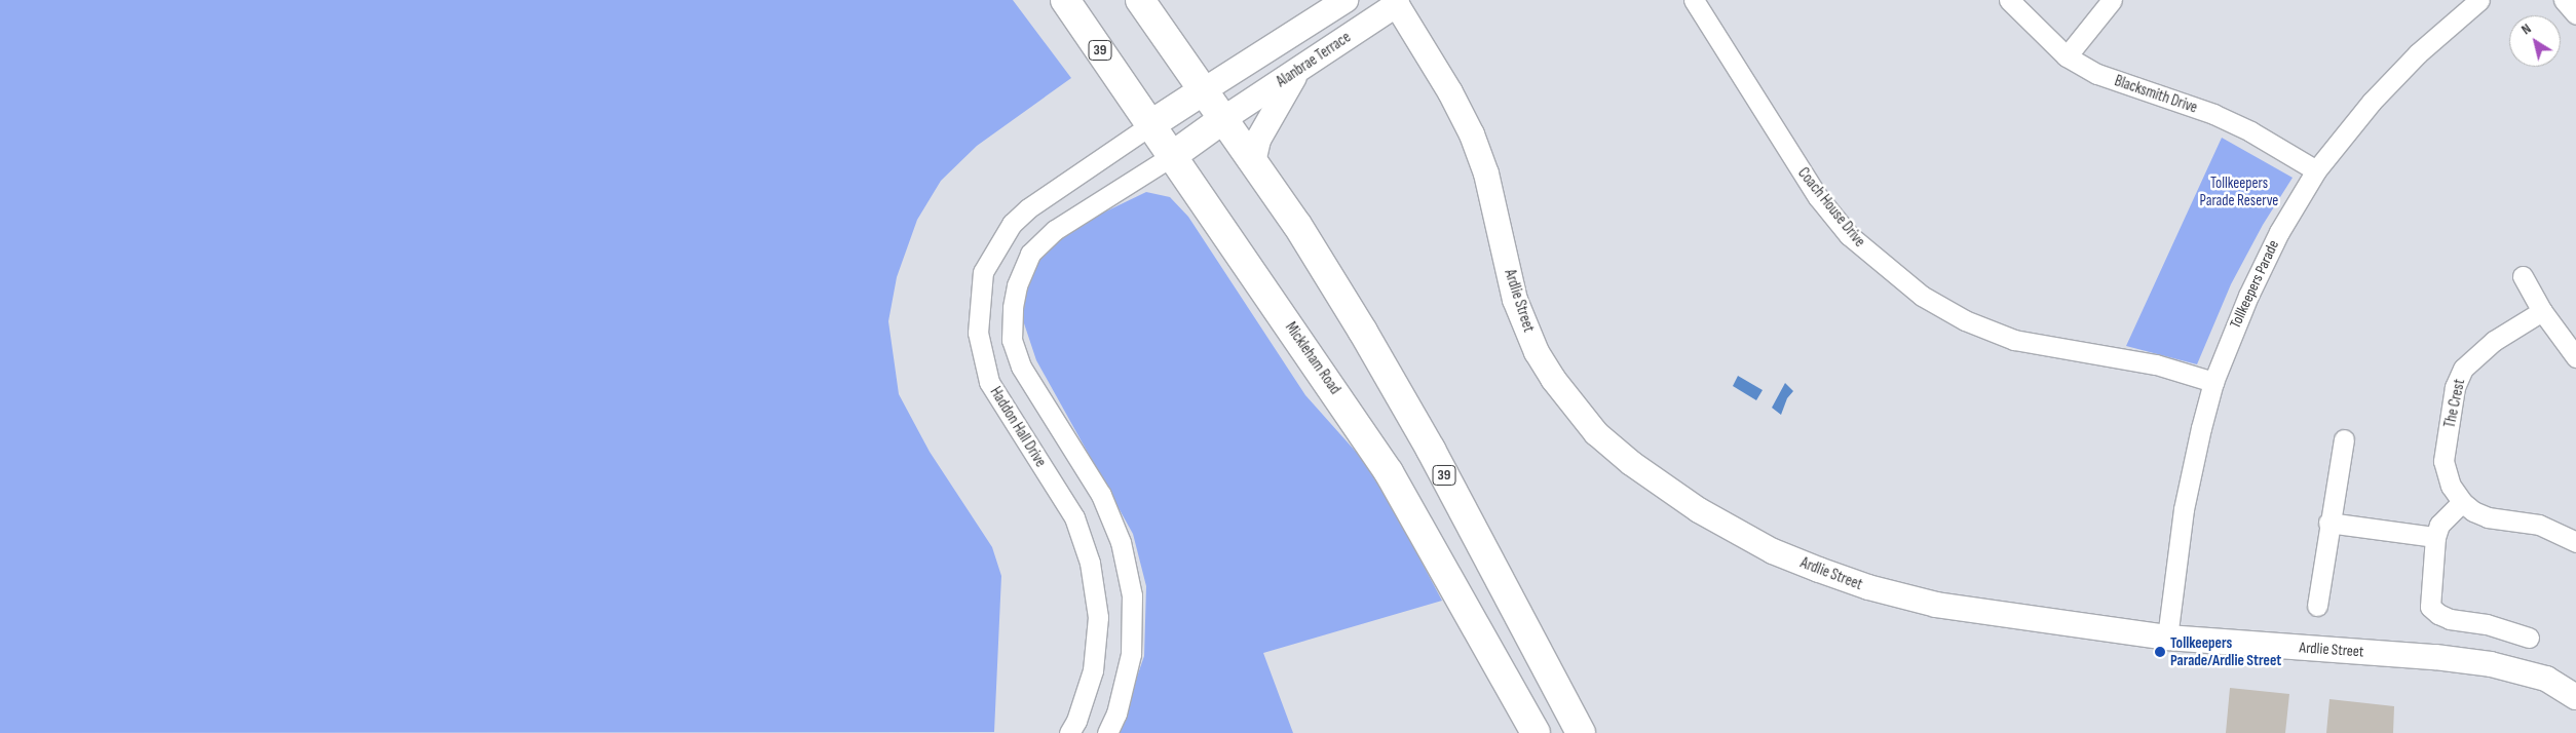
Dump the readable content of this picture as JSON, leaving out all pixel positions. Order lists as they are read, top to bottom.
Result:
{
  "streets": {
    "main road": ["39", "Mickleham Road"],
    "street": [
      "Alanbrae Terrace",
      "Blacksmith Drive",
      "Coach House Drive",
      "Tollkeepers Parade",
      "Ardlie Street",
      "The Crest",
      "Haddon Hall Drive"
    ]
  },
  "crossings": [
    ["39", "Alanbrae Terrace"],
    ["Alanbrae Terrace", "Ardlie Street"],
    ["Blacksmith Drive", "Tollkeepers Parade"],
    ["Coach House Drive", "Tollkeepers Parade"],
    ["Tollkeepers Parade", "Ardlie Street"],
    ["Mickleham Road", "Haddon Hall Drive"]
  ],
  "parks": ["Tollkeepers Parade Reserve"],
  "places": ["Tollkeepers Parade/Ardlie Street"],
  "north": "top left"
}
